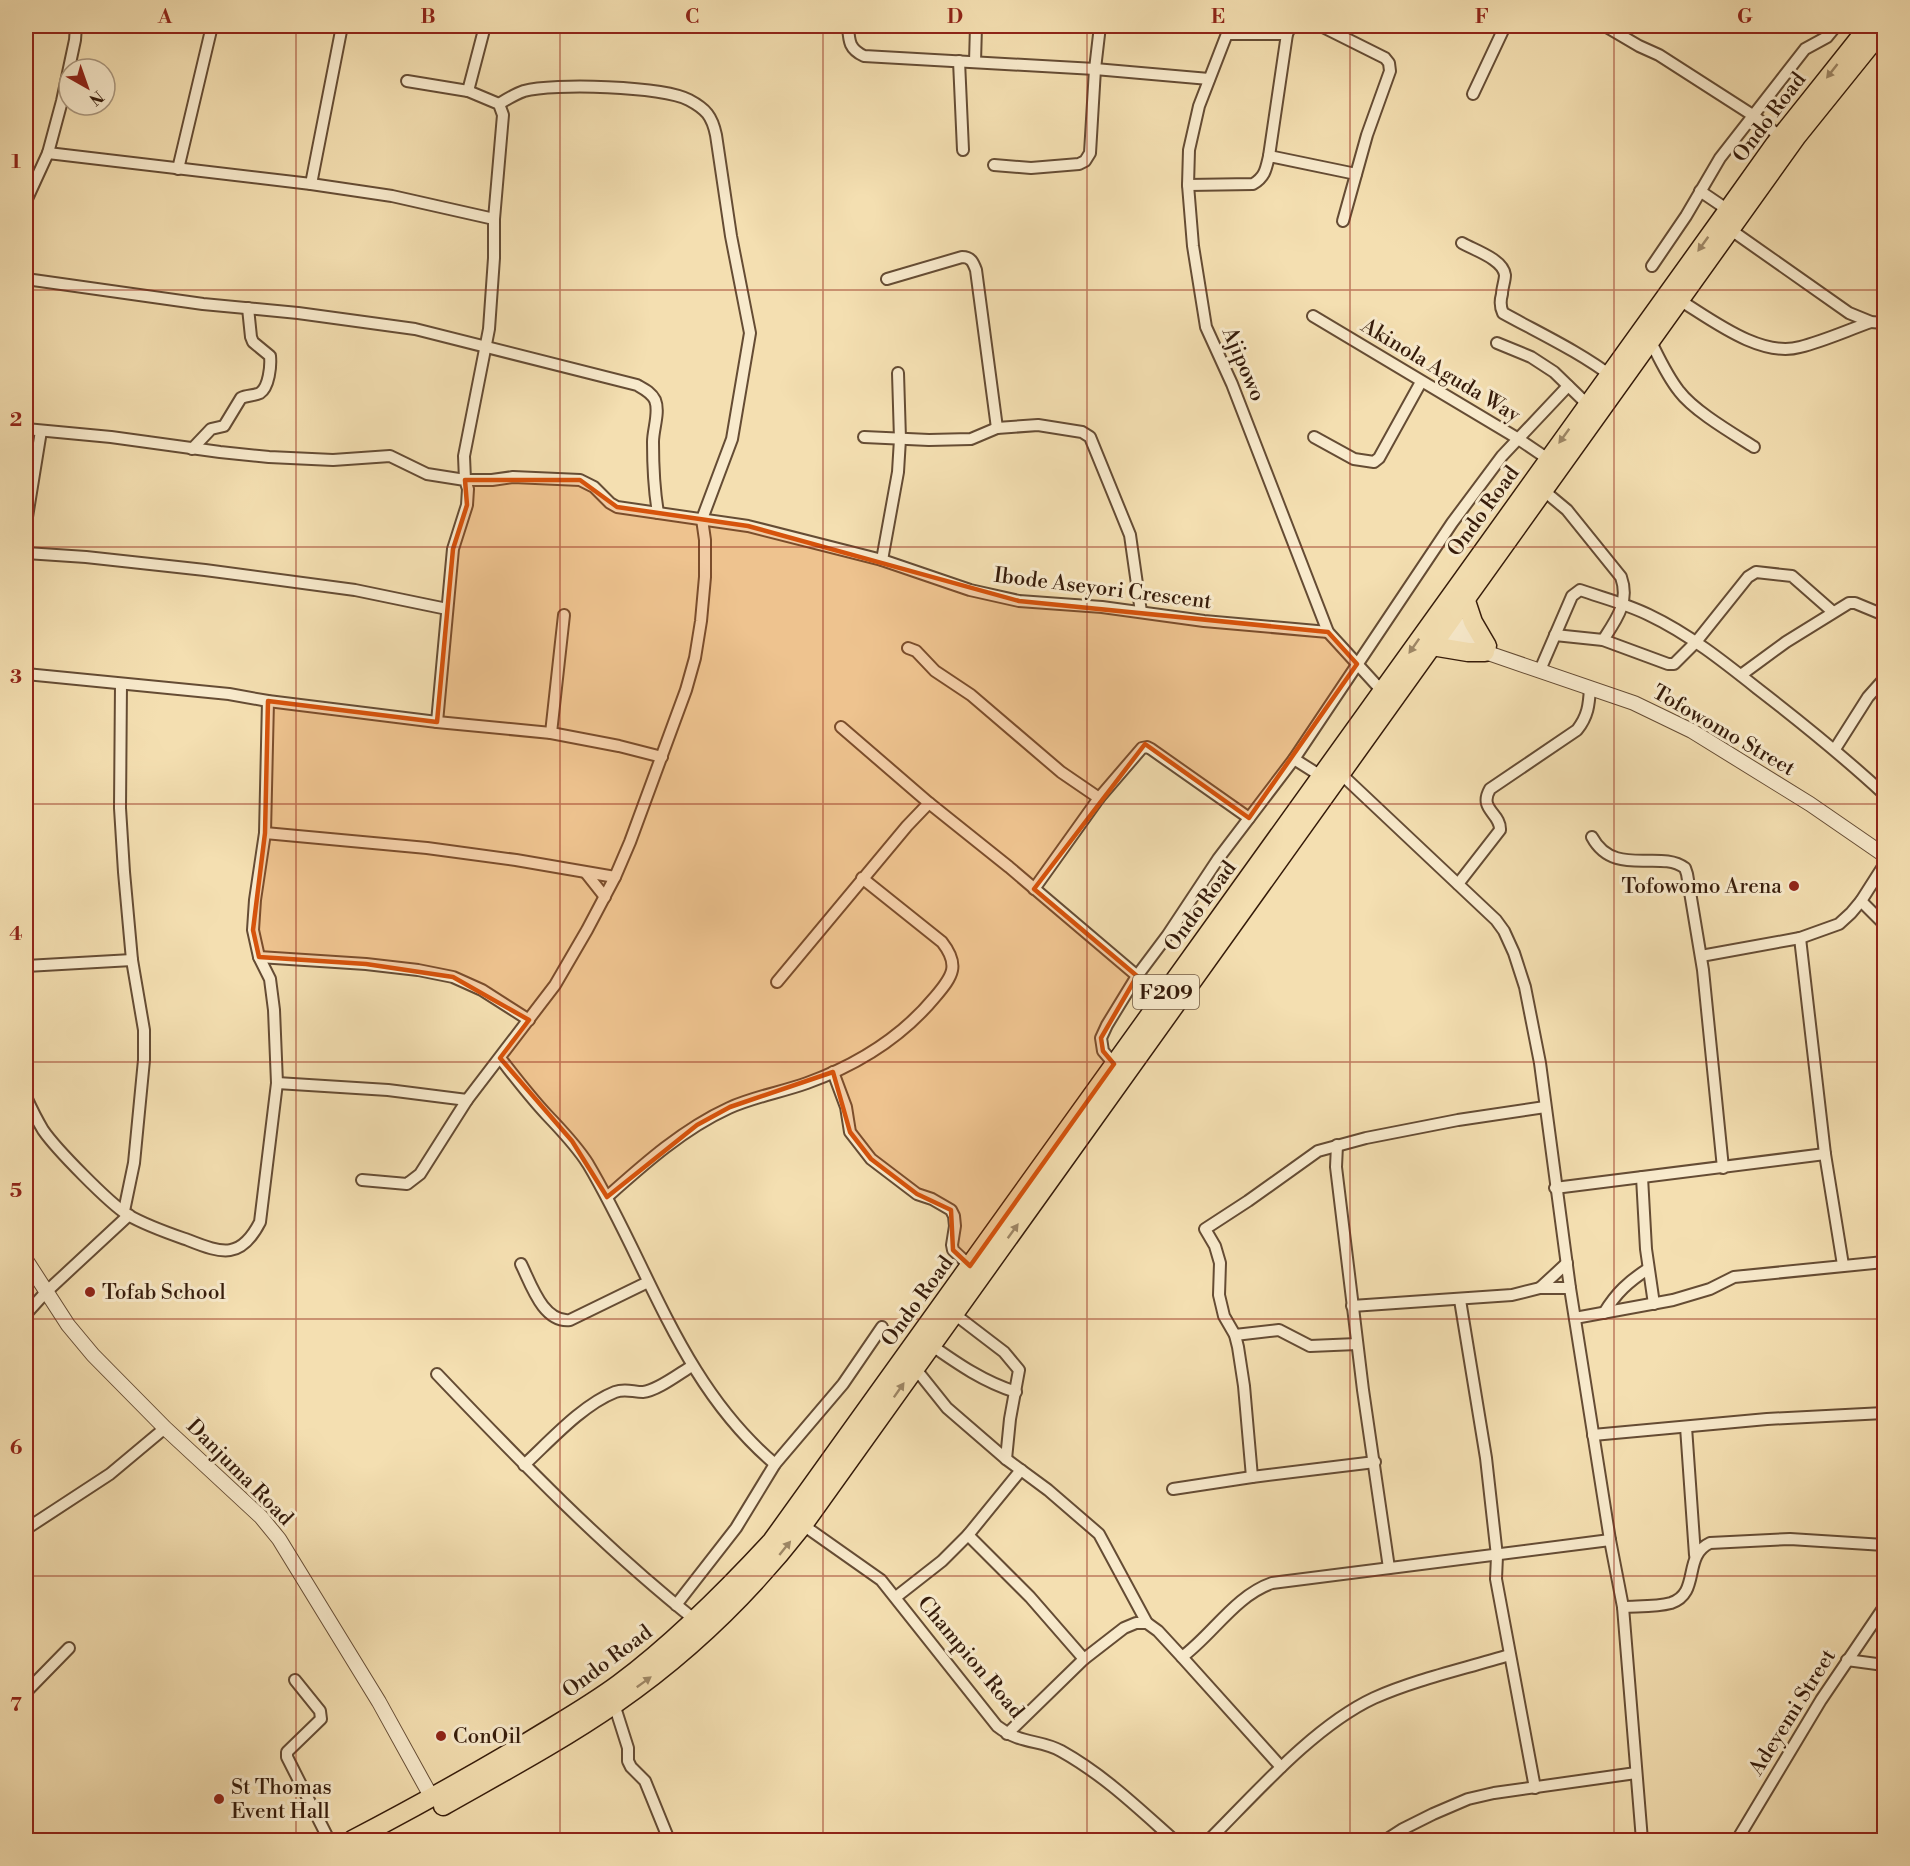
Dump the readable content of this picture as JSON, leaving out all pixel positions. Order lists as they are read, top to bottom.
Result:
{
  "streets": {
    "main road": ["Ondo Road", "F209"],
    "street": [
      "Ajipowo",
      "Akinola Aguda Way",
      "Ibode Aseyori Crescent",
      "Tofowomo Street",
      "Danjuma Road",
      "Champion Road",
      "Adeyemi Street"
    ]
  },
  "crossings": [
    ["Ondo Road", "Ajipowo"],
    ["Ondo Road", "Akinola Aguda Way"],
    ["Ondo Road", "Tofowomo Street"],
    ["Ondo Road", "Danjuma Road"],
    ["Ondo Road", "Champion Road"],
    ["Ajipowo", "Ibode Aseyori Crescent"]
  ],
  "places": [
    "Tofowomo Arena",
    "Tofab School",
    "ConOil",
    "St Thomas Event Hall"
  ],
  "north": "bottom right",
  "grid": {
    "columns": [
      "A",
      "B",
      "C",
      "D",
      "E",
      "F",
      "G"
    ],
    "rows": [
      "1",
      "2",
      "3",
      "4",
      "5",
      "6",
      "7"
    ]
  }
}
